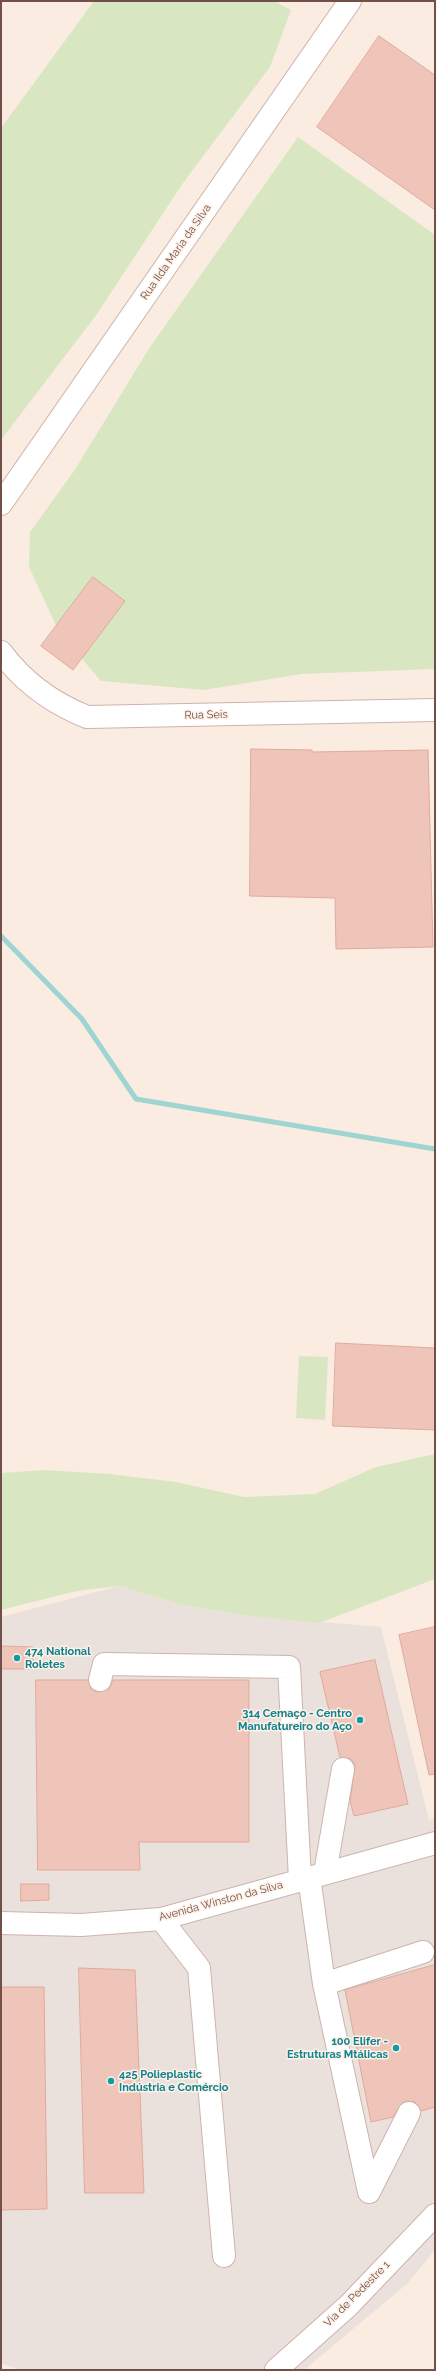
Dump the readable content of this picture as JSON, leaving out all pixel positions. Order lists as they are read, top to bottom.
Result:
{
  "streets": {
    "street": [
      "Rua Ilda Maria da Silva",
      "Rua Seis",
      "Avenida Winston da Silva",
      "Via de Pedestre 1"
    ]
  },
  "places": [
    "474 National Roletes",
    "314 Cemaço - Centro Manufatureiro do Aço",
    "100 Elifer - Estruturas Mtálicas",
    "425 Polieplastic Indústria e Comércio"
  ]
}
